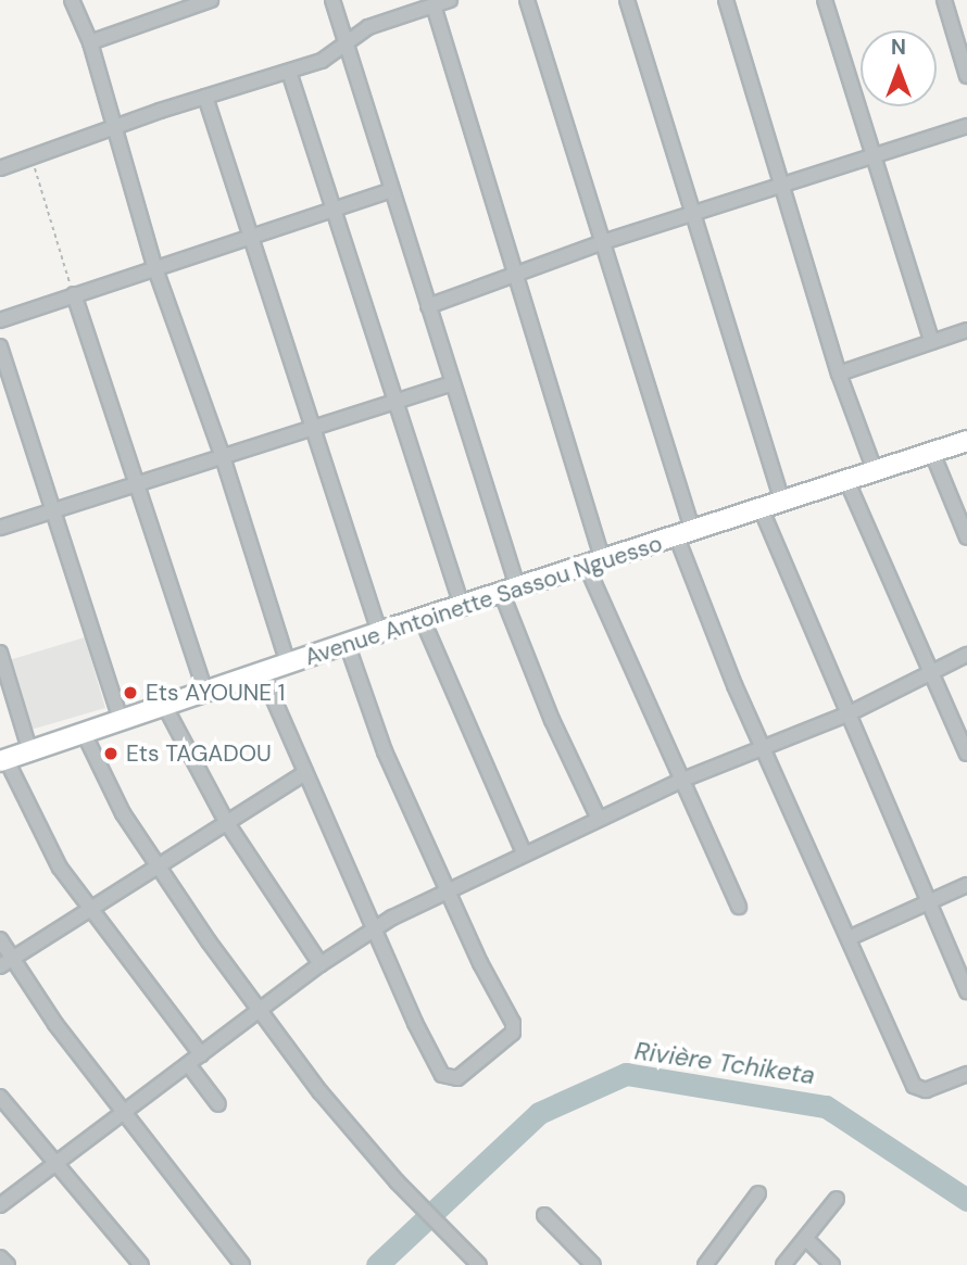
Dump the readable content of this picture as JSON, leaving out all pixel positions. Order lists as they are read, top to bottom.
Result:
{
  "streets": {
    "street": ["Avenue Antoinette Sassou Nguesso"]
  },
  "water": ["Rivière Tchiketa"],
  "places": ["Ets AYOUNE 1", "Ets TAGADOU"],
  "north": "top"
}
